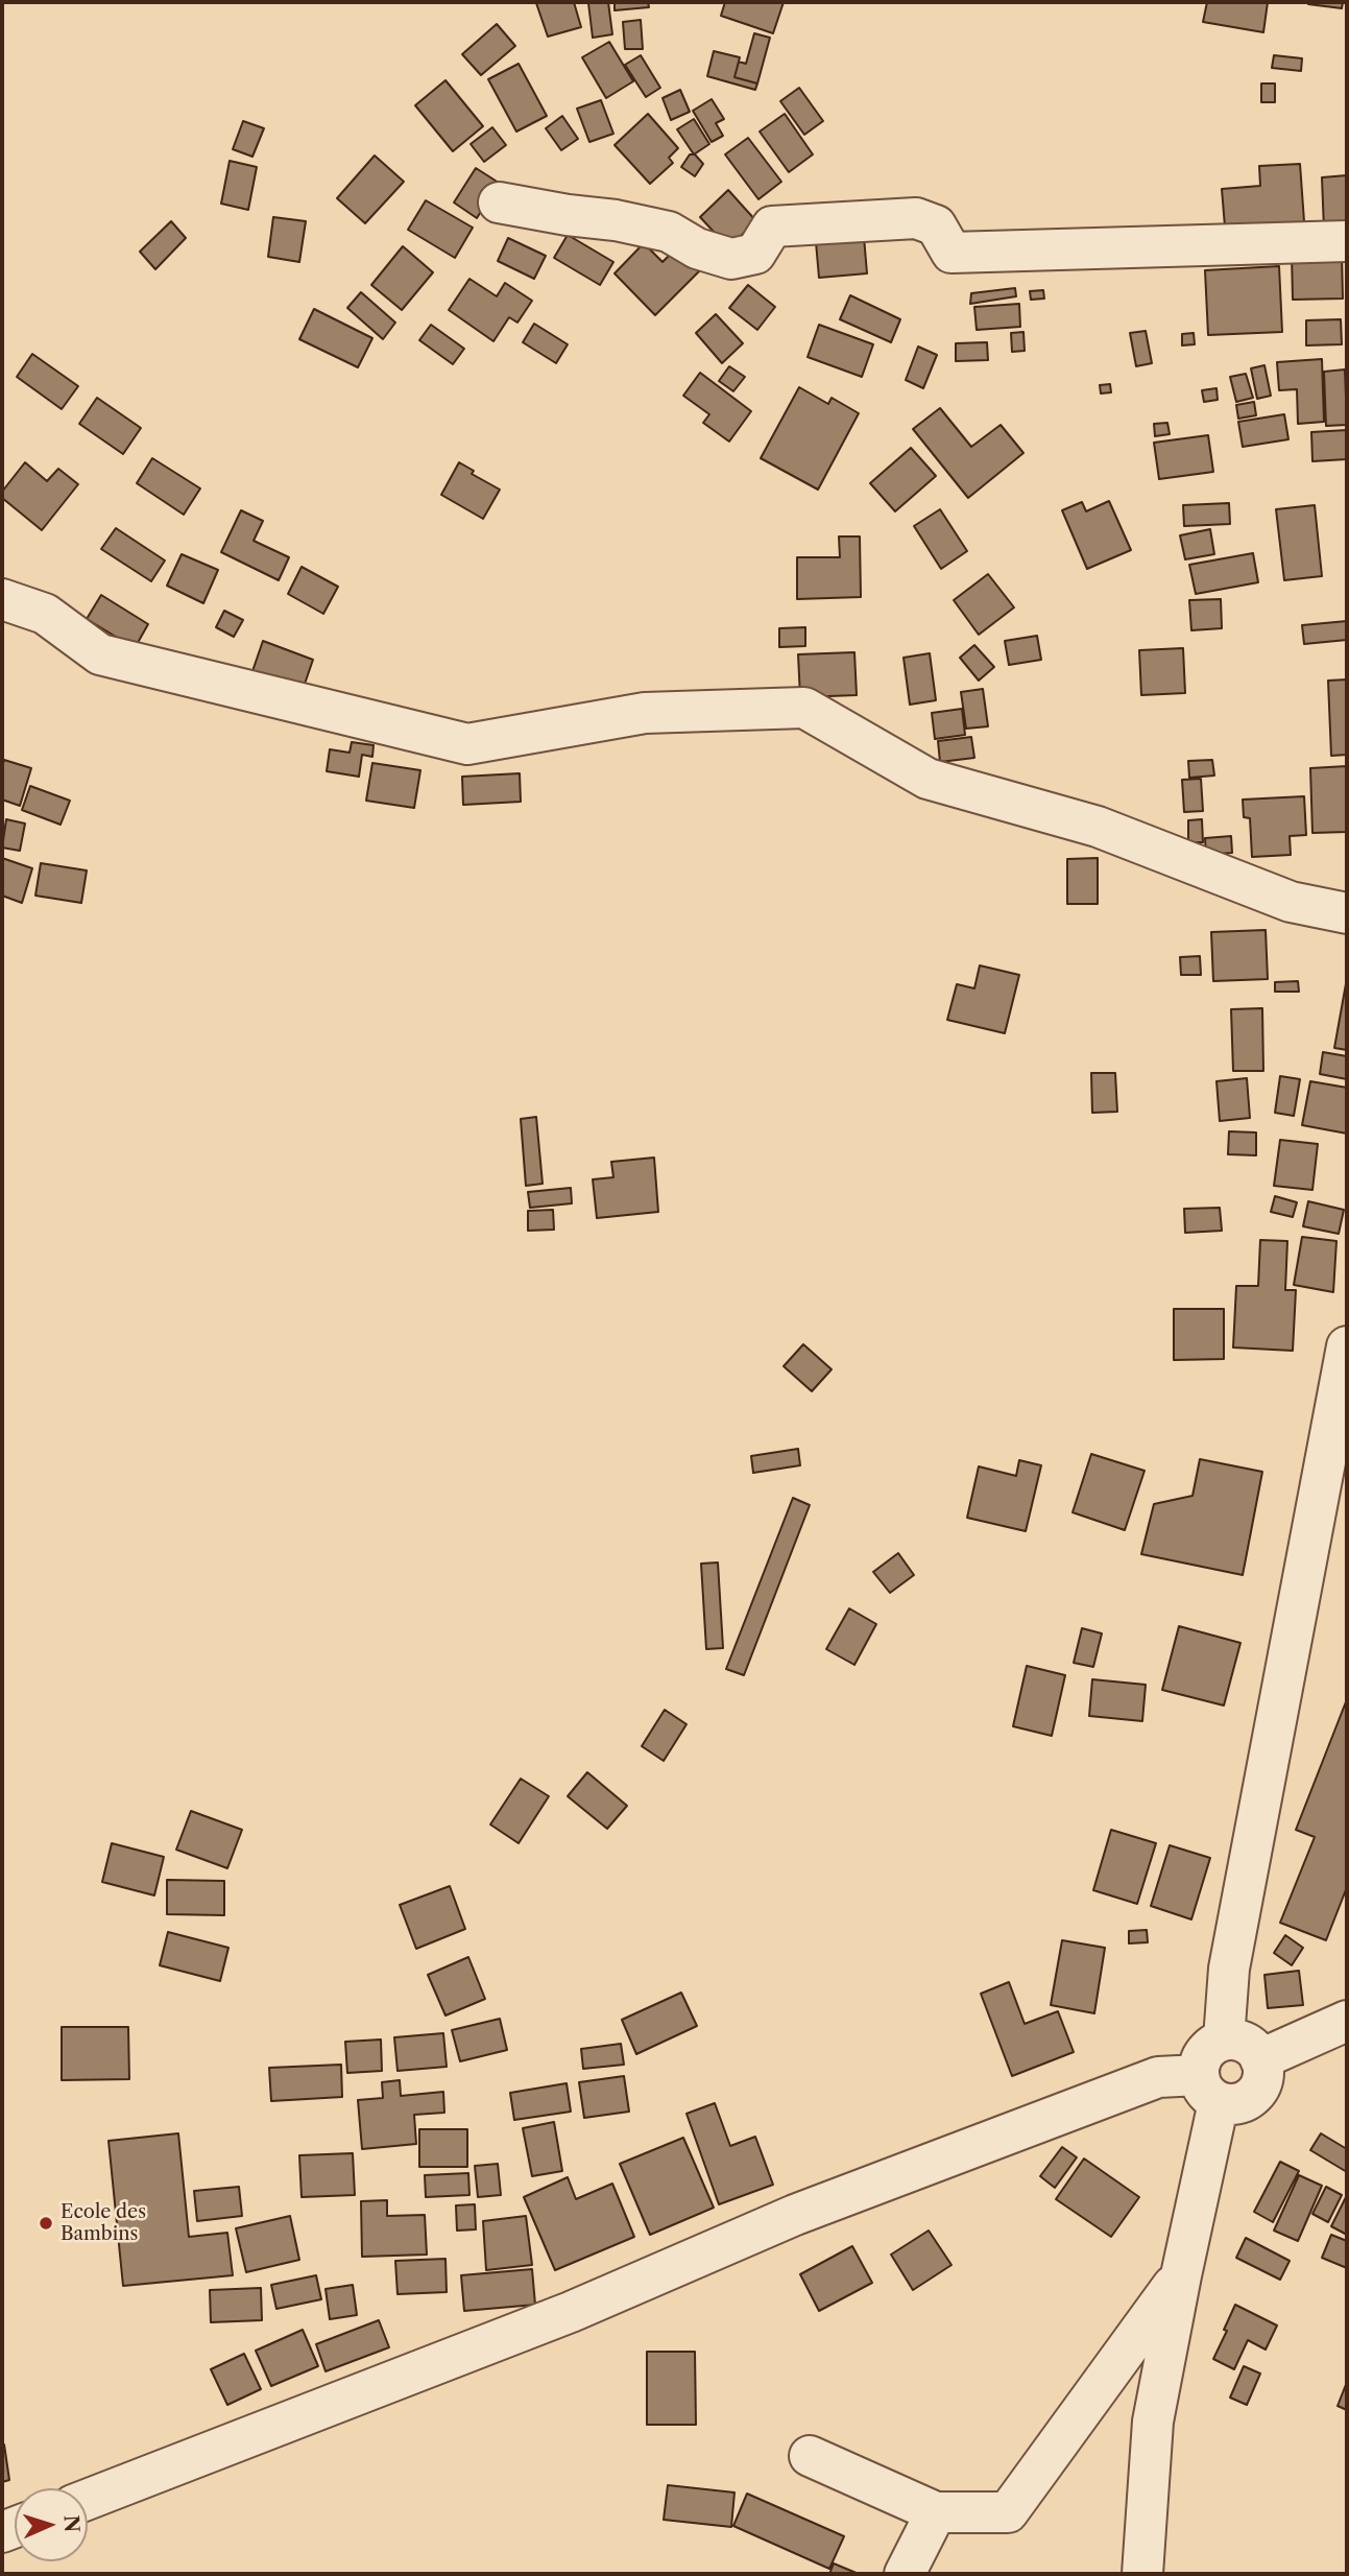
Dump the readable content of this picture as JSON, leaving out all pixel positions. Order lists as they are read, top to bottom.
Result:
{
  "places": ["Ecole des Bambins"],
  "north": "right"
}
